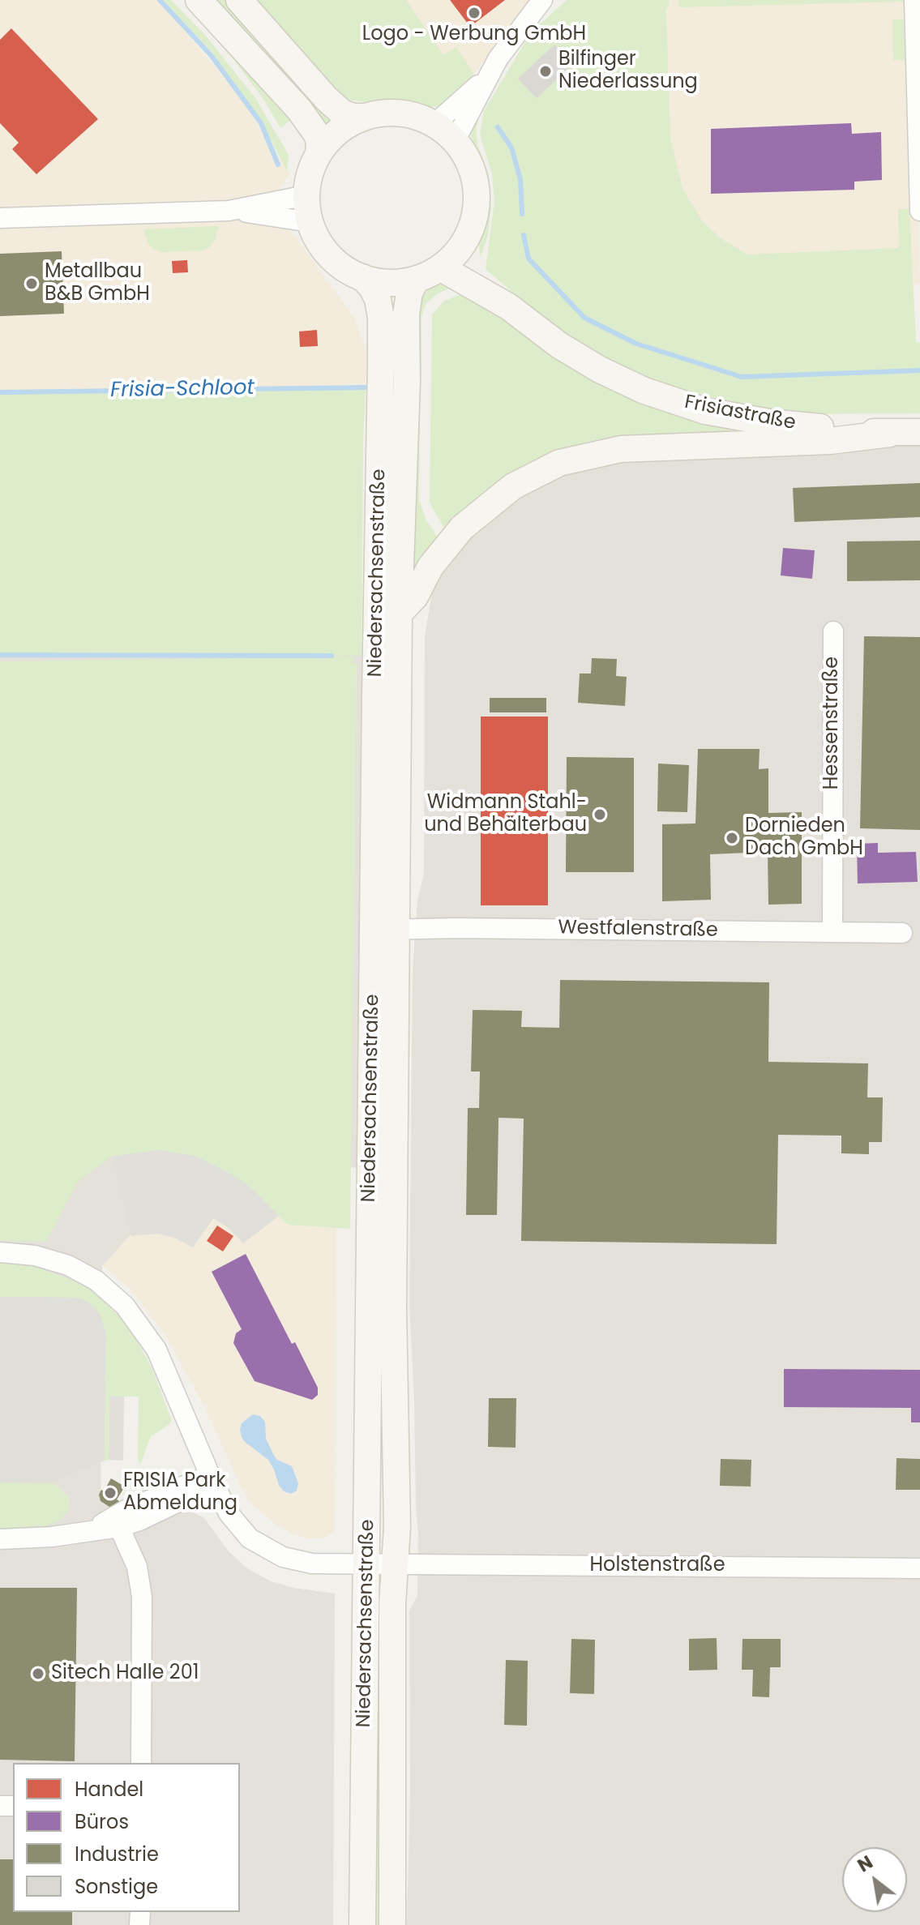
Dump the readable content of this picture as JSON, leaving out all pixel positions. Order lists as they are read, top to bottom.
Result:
{
  "streets": {
    "main road": ["Frisiastraße", "Niedersachsenstraße"],
    "street": ["Hessenstraße", "Westfalenstraße", "Holstenstraße"]
  },
  "crossings": [
    ["Frisiastraße", "Niedersachsenstraße"],
    ["Niedersachsenstraße", "Westfalenstraße"],
    ["Niedersachsenstraße", "Holstenstraße"],
    ["Hessenstraße", "Westfalenstraße"]
  ],
  "water": ["Frisia-Schloot"],
  "places": [
    "Logo - Werbung GmbH",
    "Bilfinger Niederlassung",
    "Metallbau B&B GmbH",
    "Widmann Stahl- und Behälterbau",
    "Dornieden Dach GmbH",
    "FRISIA Park Abmeldung",
    "Sitech Halle 201"
  ],
  "legend": [
    "Handel",
    "Büros",
    "Industrie",
    "Sonstige"
  ],
  "north": "top left"
}
